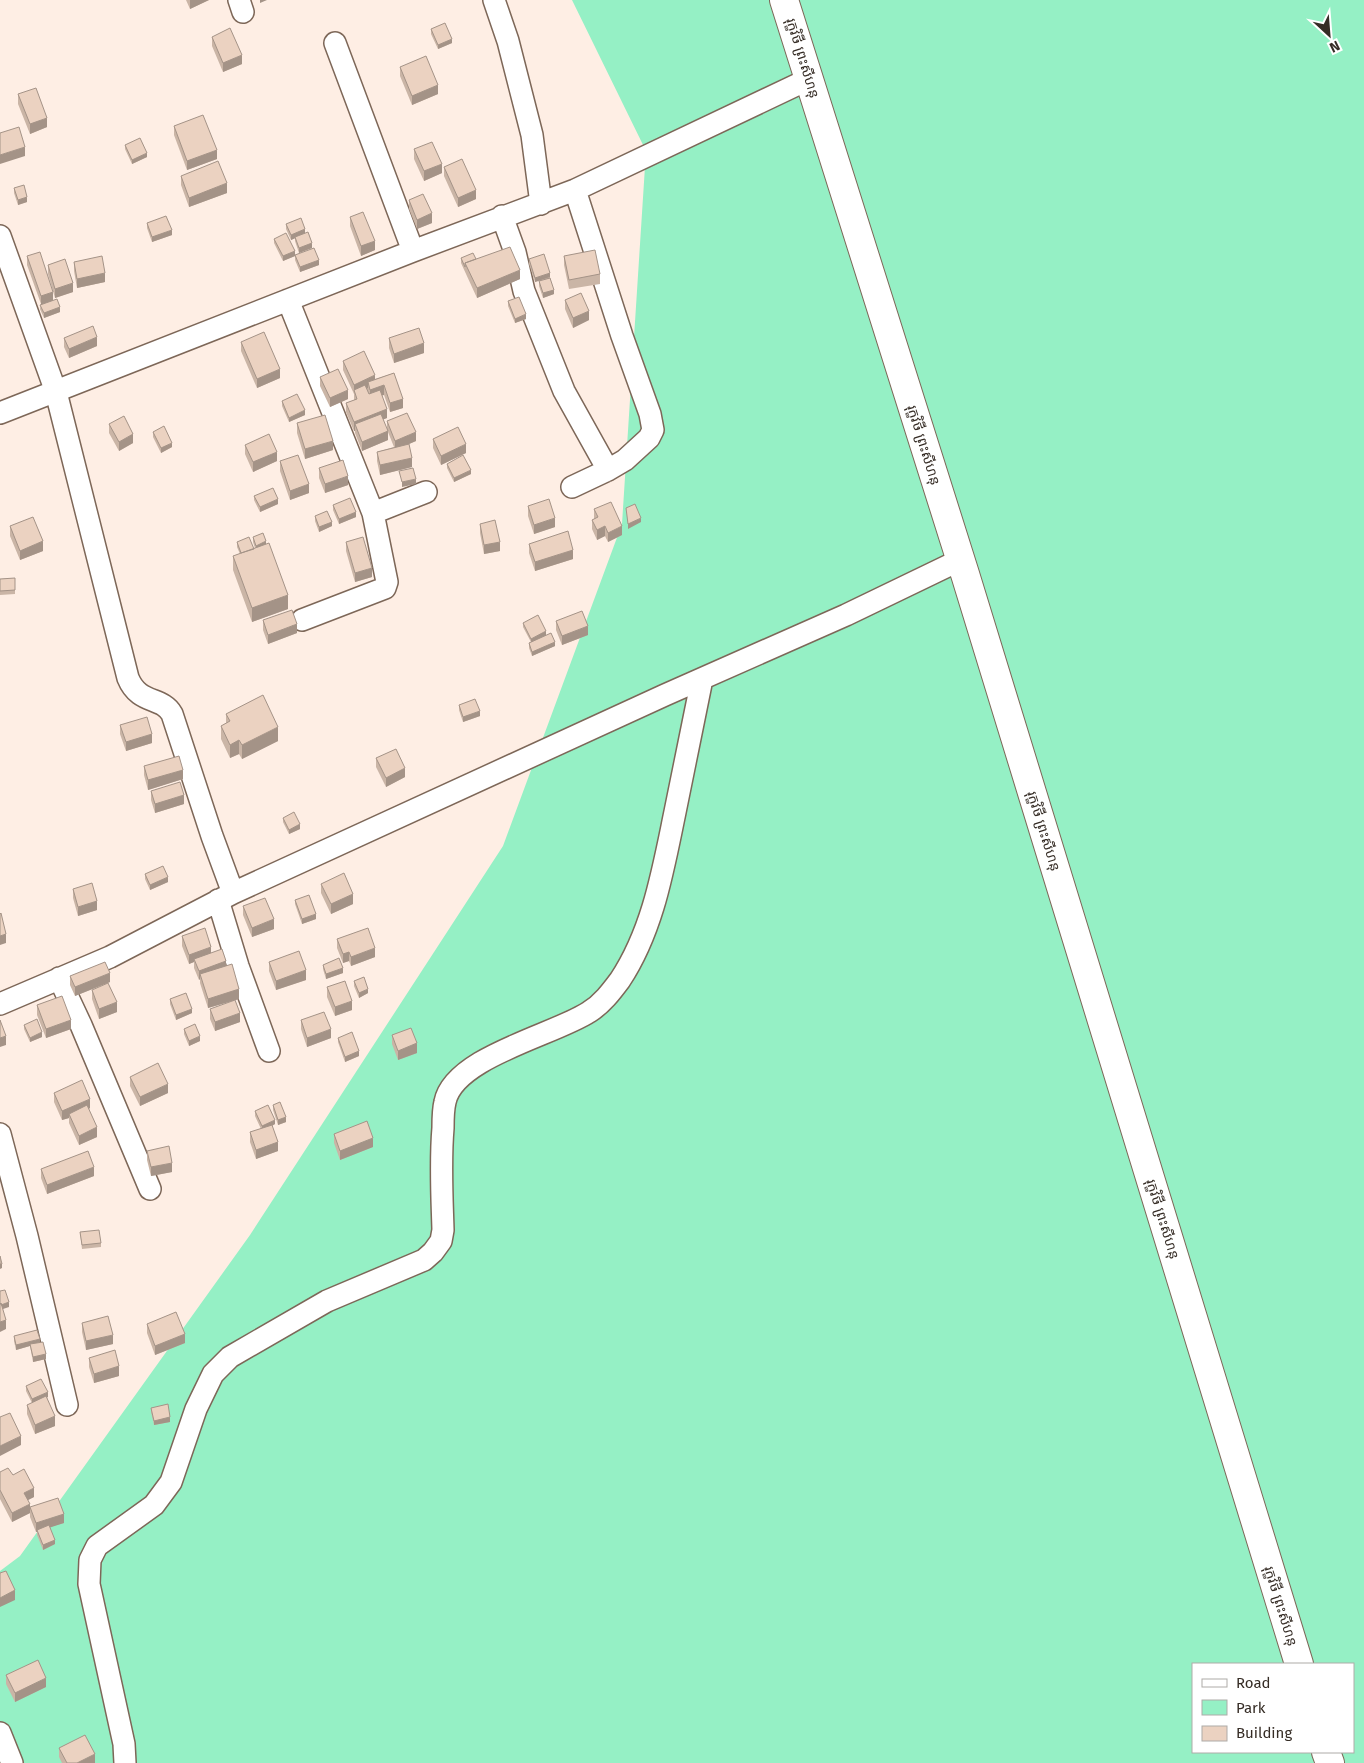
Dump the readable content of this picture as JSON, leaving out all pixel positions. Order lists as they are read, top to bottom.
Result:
{
  "streets": {
    "street": ["រុក្ខវិថី ព្រះសីហនុ"]
  },
  "legend": ["Road", "Park", "Building"],
  "north": "bottom right"
}
